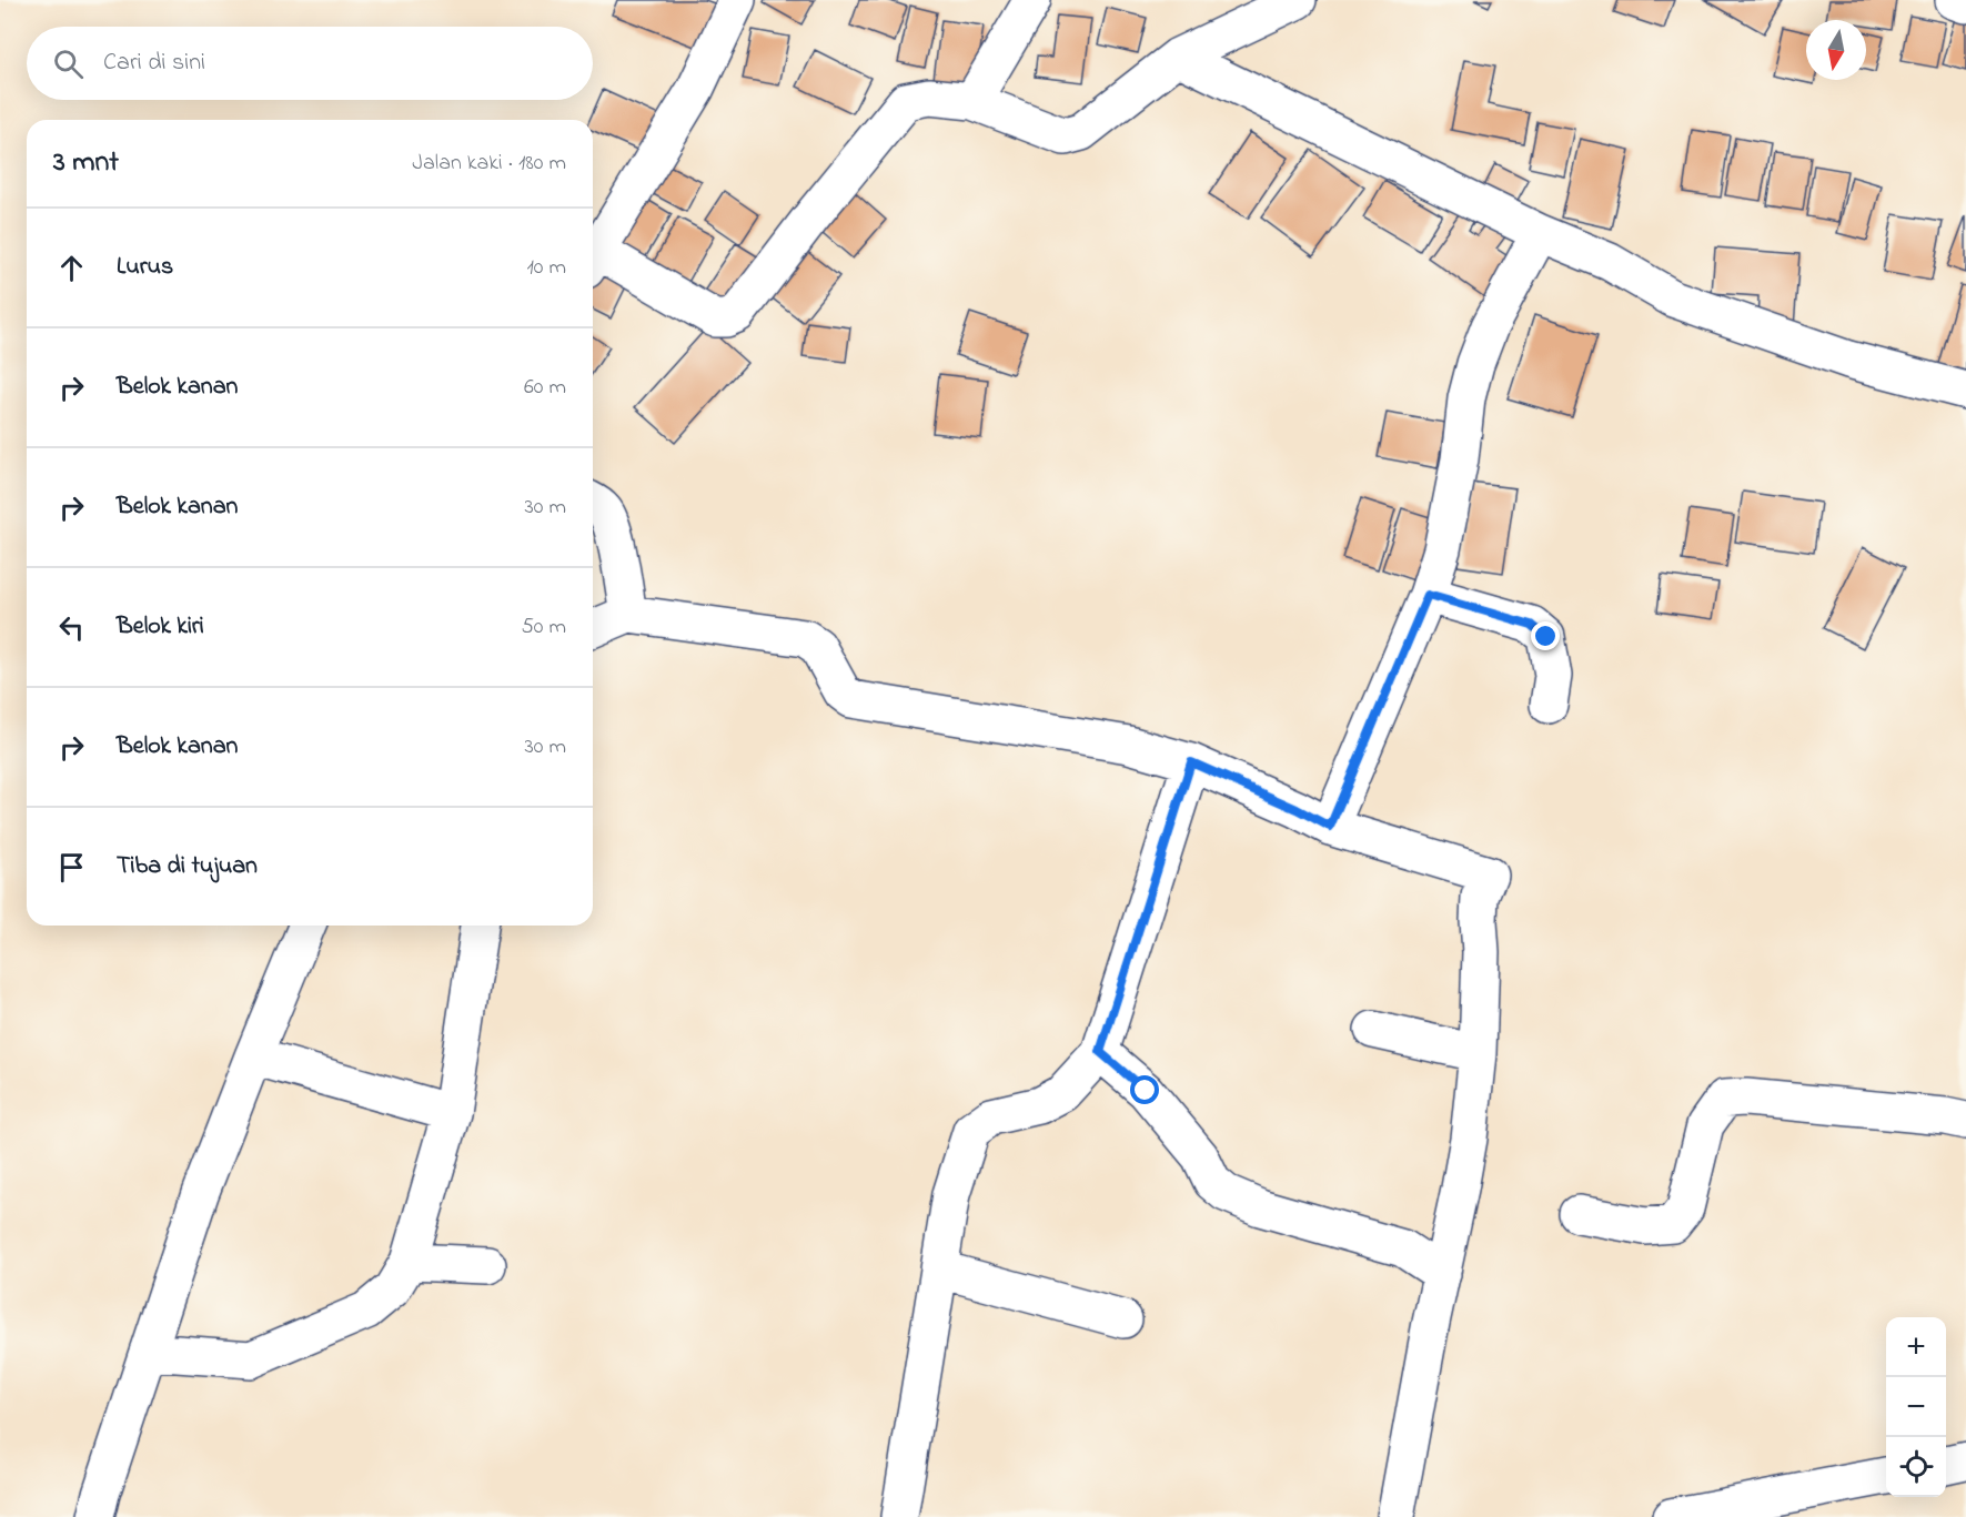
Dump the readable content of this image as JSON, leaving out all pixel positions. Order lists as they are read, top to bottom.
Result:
{
  "north": "bottom",
  "page": {
    "search": "Cari di sini",
    "heading": ["3 mnt", "Jalan kaki · 180 m"],
    "list": [
      ["Lurus", "10 m"],
      ["Belok kanan", "60 m"],
      ["Belok kanan", "30 m"],
      ["Belok kiri", "50 m"],
      ["Belok kanan", "30 m"],
      "Tiba di tujuan"
    ],
    "map_buttons": ["+", "−"]
  }
}
